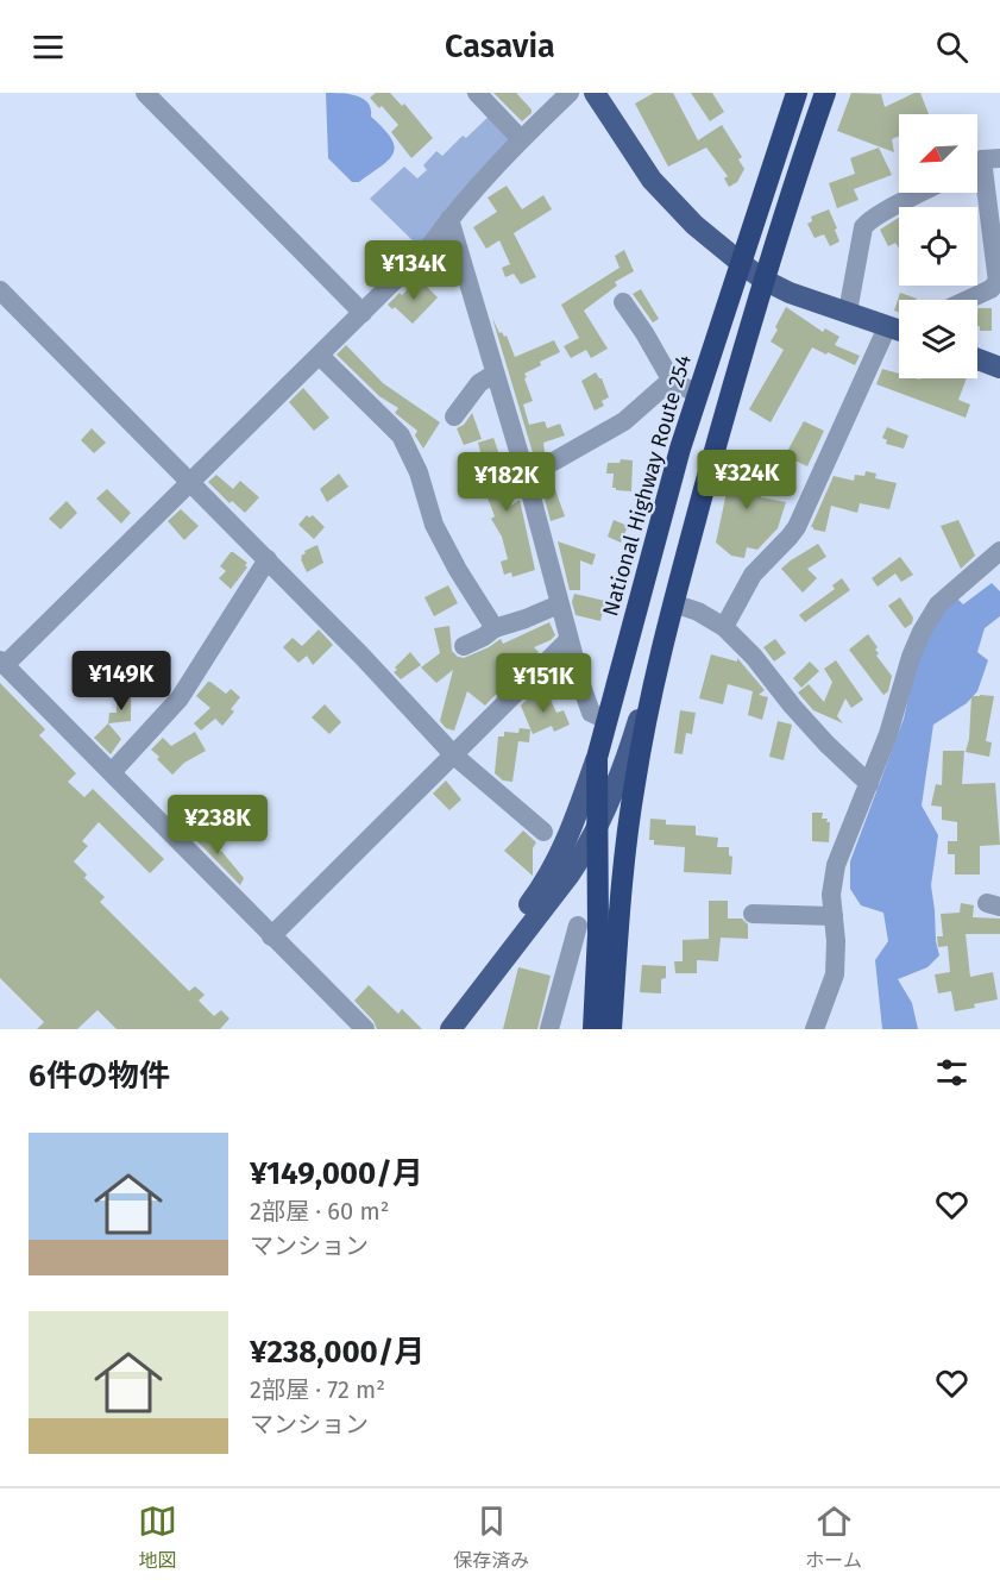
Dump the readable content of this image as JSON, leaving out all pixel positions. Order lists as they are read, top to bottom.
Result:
{
  "streets": {
    "highway": ["National Highway Route 254"]
  },
  "north": "bottom left",
  "page": {
    "header": "Casavia",
    "price": [
      "¥134K",
      "¥324K",
      "¥182K",
      "¥149K",
      "¥151K",
      "¥238K"
    ],
    "heading": "6件の物件",
    "list": [
      {
        "name": "¥149,000/月",
        "note": "2部屋 · 60 m² · マンション"
      },
      {
        "name": "¥238,000/月",
        "note": "2部屋 · 72 m² · マンション"
      }
    ],
    "tabs": ["地図", "保存済み", "ホーム"]
  }
}
